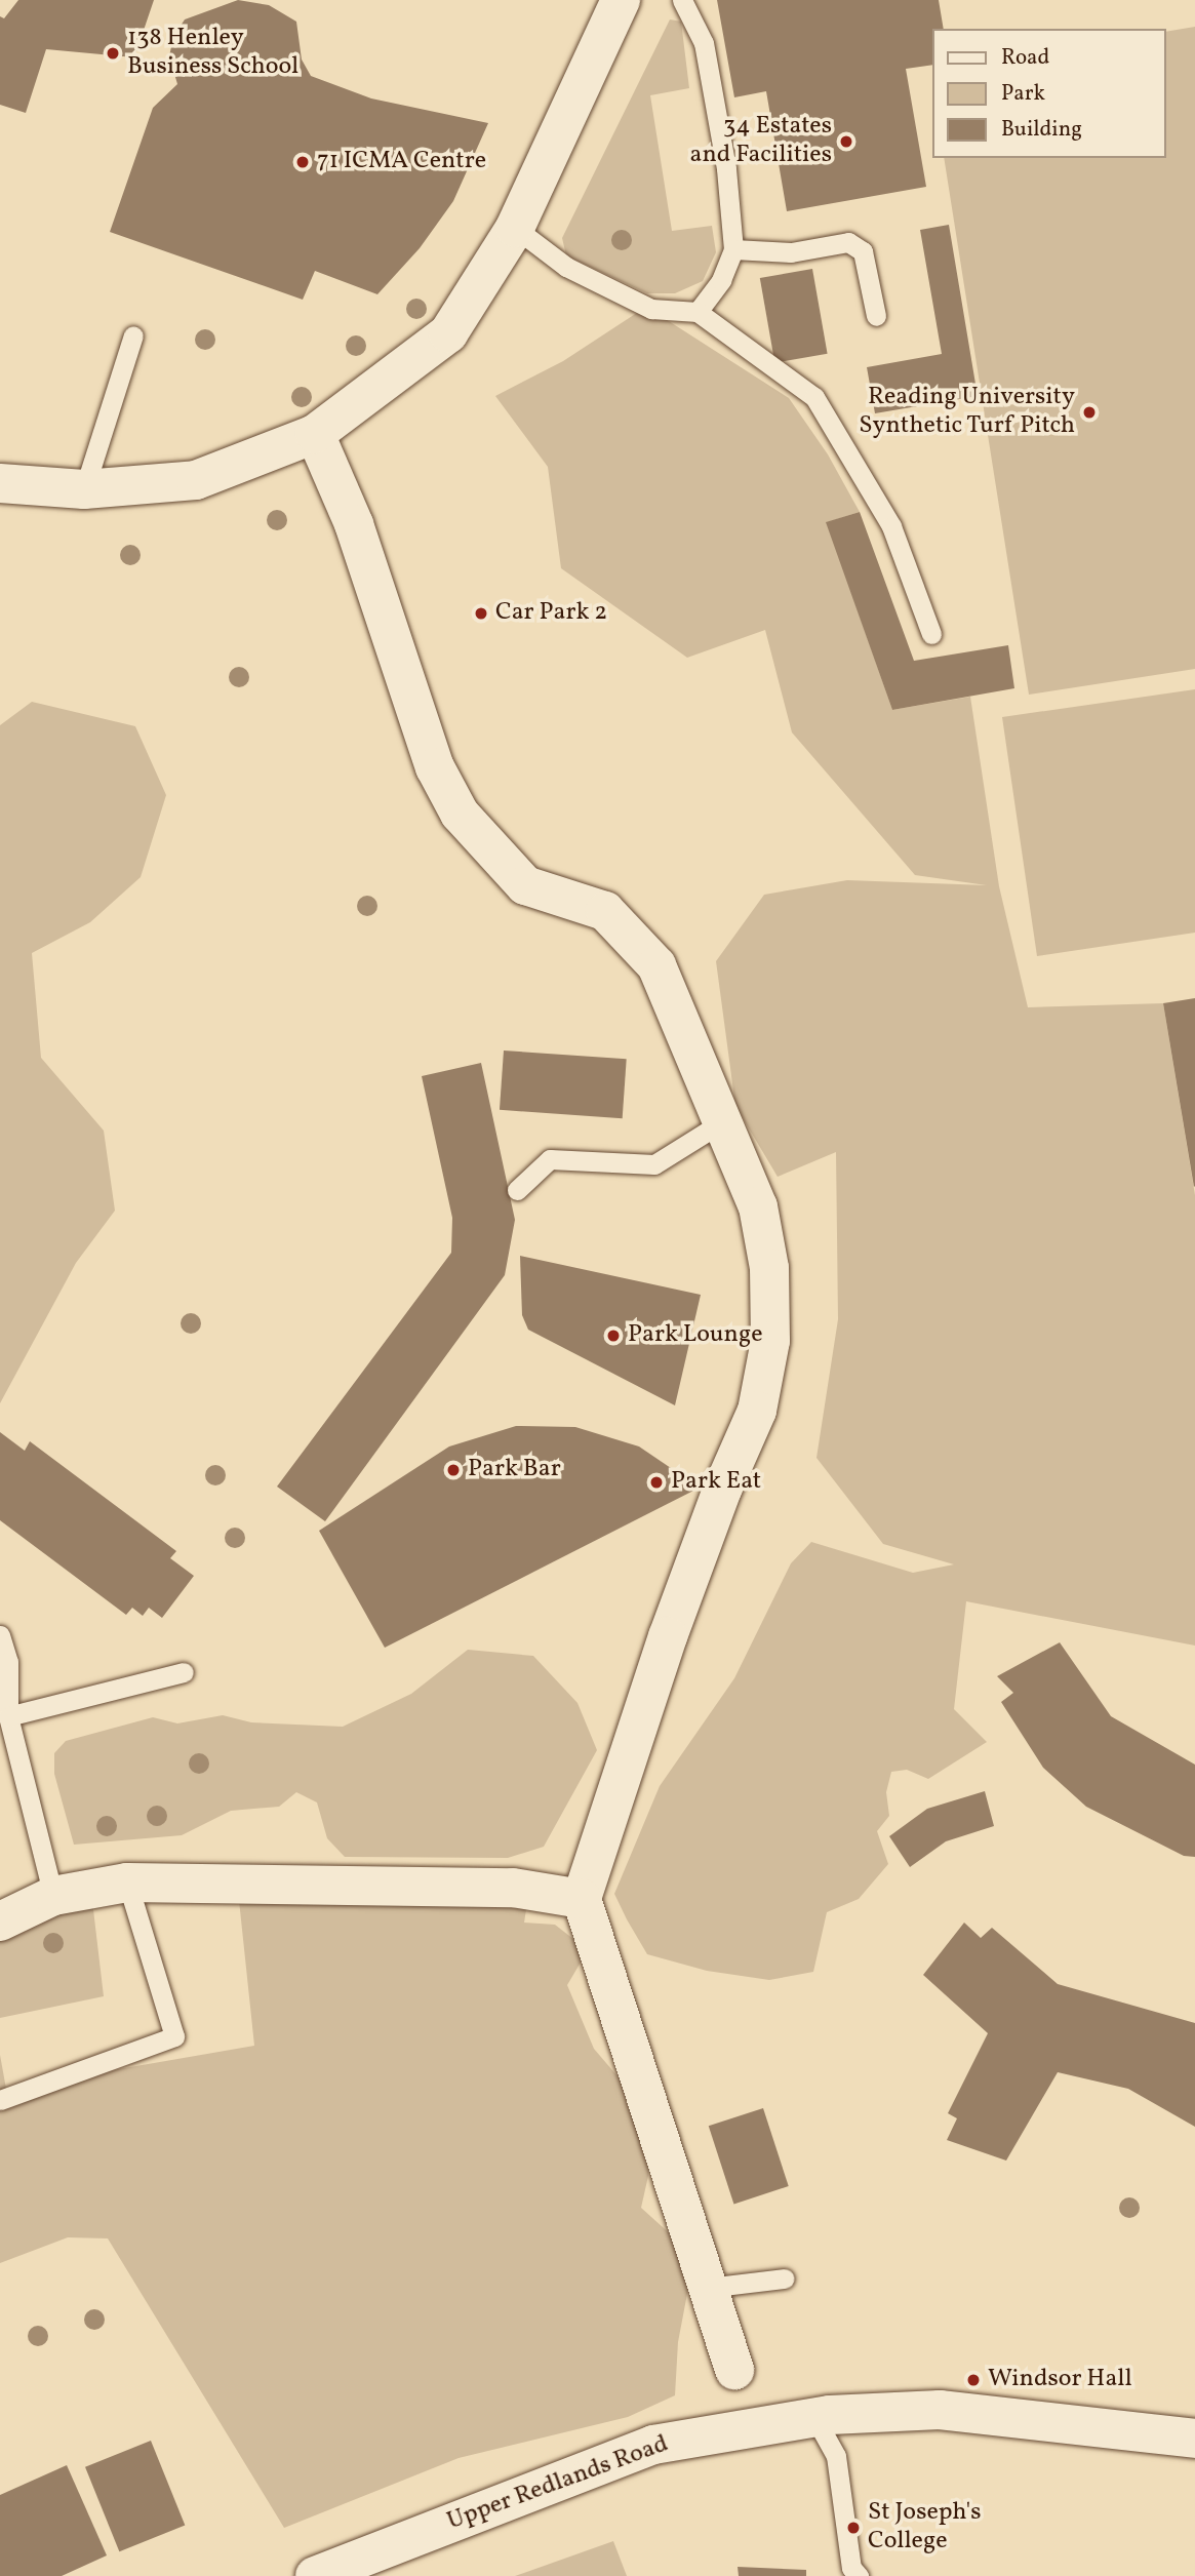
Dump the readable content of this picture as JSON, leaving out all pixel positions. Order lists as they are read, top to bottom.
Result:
{
  "streets": {
    "street": ["Upper Redlands Road"]
  },
  "places": [
    "138 Henley Business School",
    "34 Estates and Facilities",
    "71 ICMA Centre",
    "Reading University Synthetic Turf Pitch",
    "Car Park 2",
    "Park Lounge",
    "Park Bar",
    "Park Eat",
    "Windsor Hall",
    "St Joseph's College"
  ],
  "legend": ["Road", "Park", "Building"]
}
